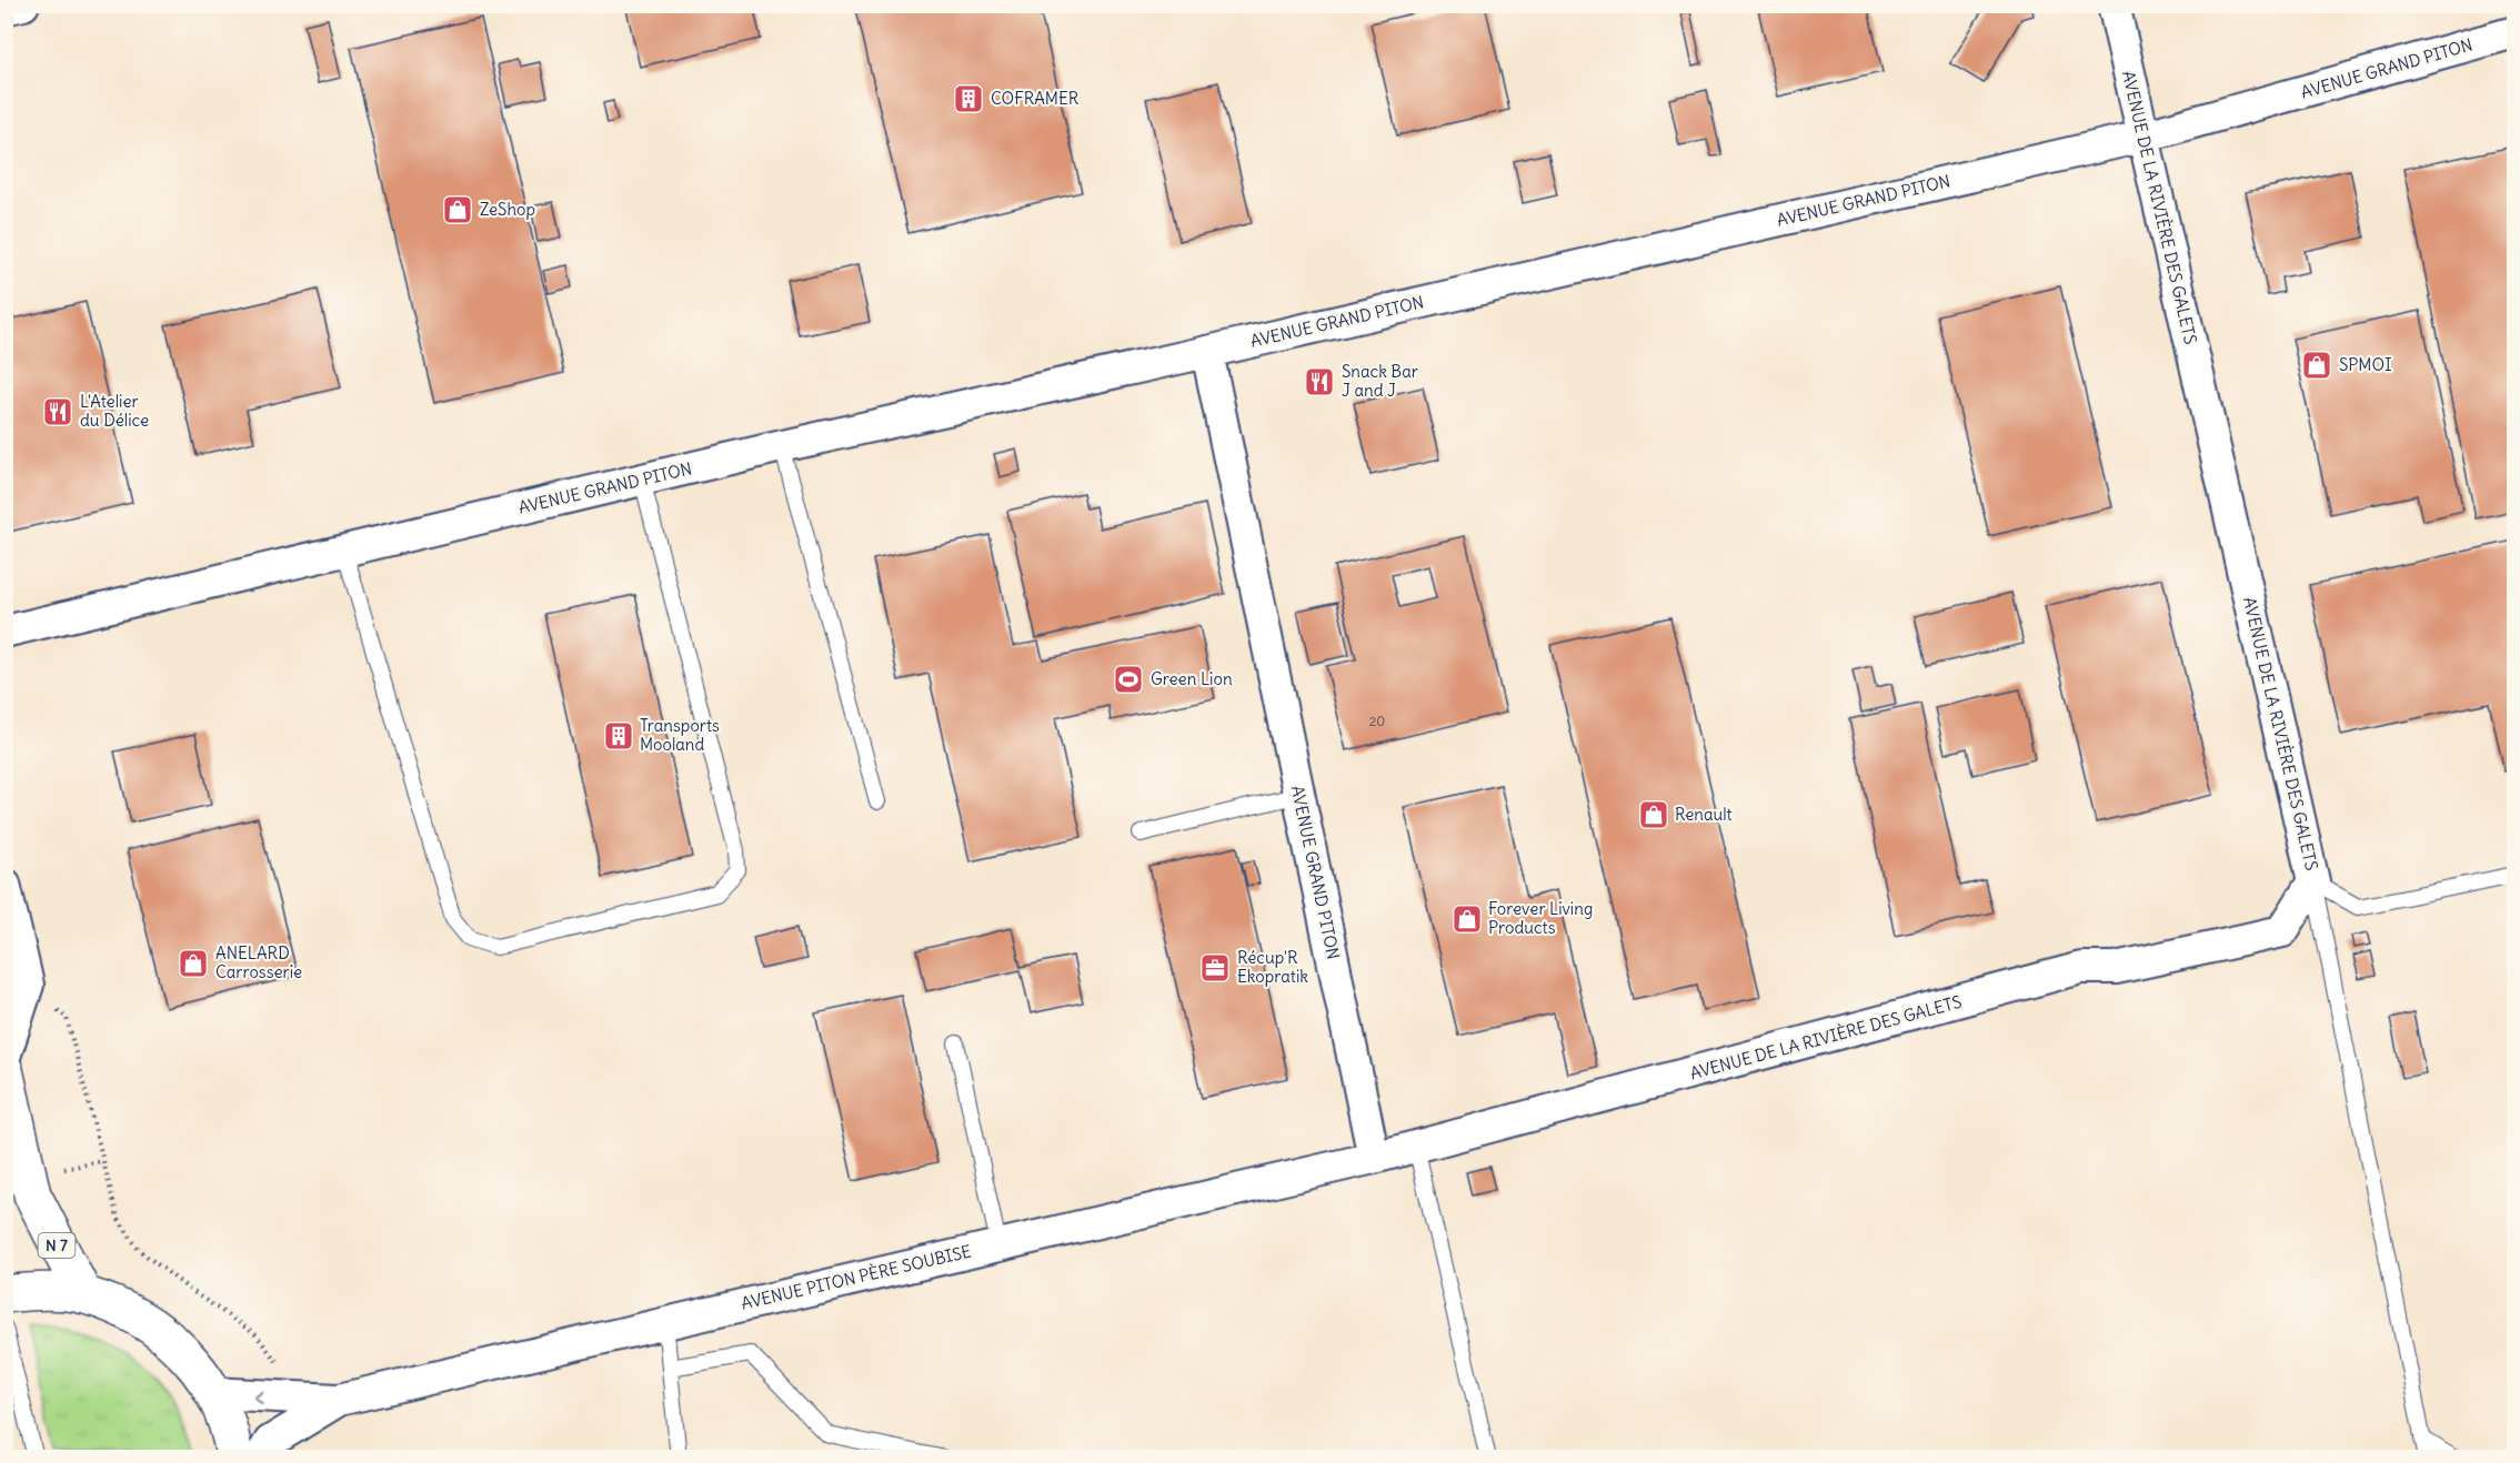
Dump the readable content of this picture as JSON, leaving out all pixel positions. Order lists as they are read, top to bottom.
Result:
{
  "streets": {
    "main road": ["N 7"],
    "street": ["AVENUE GRAND PITON", "AVENUE DE LA RIVIÈRE DES GALETS", "AVENUE PITON PÈRE SOUBISE"]
  },
  "crossings": [
    ["AVENUE GRAND PITON", "AVENUE DE LA RIVIÈRE DES GALETS"],
    ["AVENUE GRAND PITON", "AVENUE PITON PÈRE SOUBISE"],
    ["AVENUE DE LA RIVIÈRE DES GALETS", "AVENUE PITON PÈRE SOUBISE"]
  ],
  "places": {
    "building": ["COFRAMER", "Transports Mooland"],
    "shop": [
      "ZeShop",
      "SPMOI",
      "Renault",
      "Forever Living Products",
      "ANELARD Carrosserie"
    ],
    "restaurant": ["Snack Bar J and J", "L'Atelier du Délice"],
    "sports": ["Green Lion"],
    "office": ["Récup'R Ekopratik"]
  },
  "house_numbers": ["20"]
}
